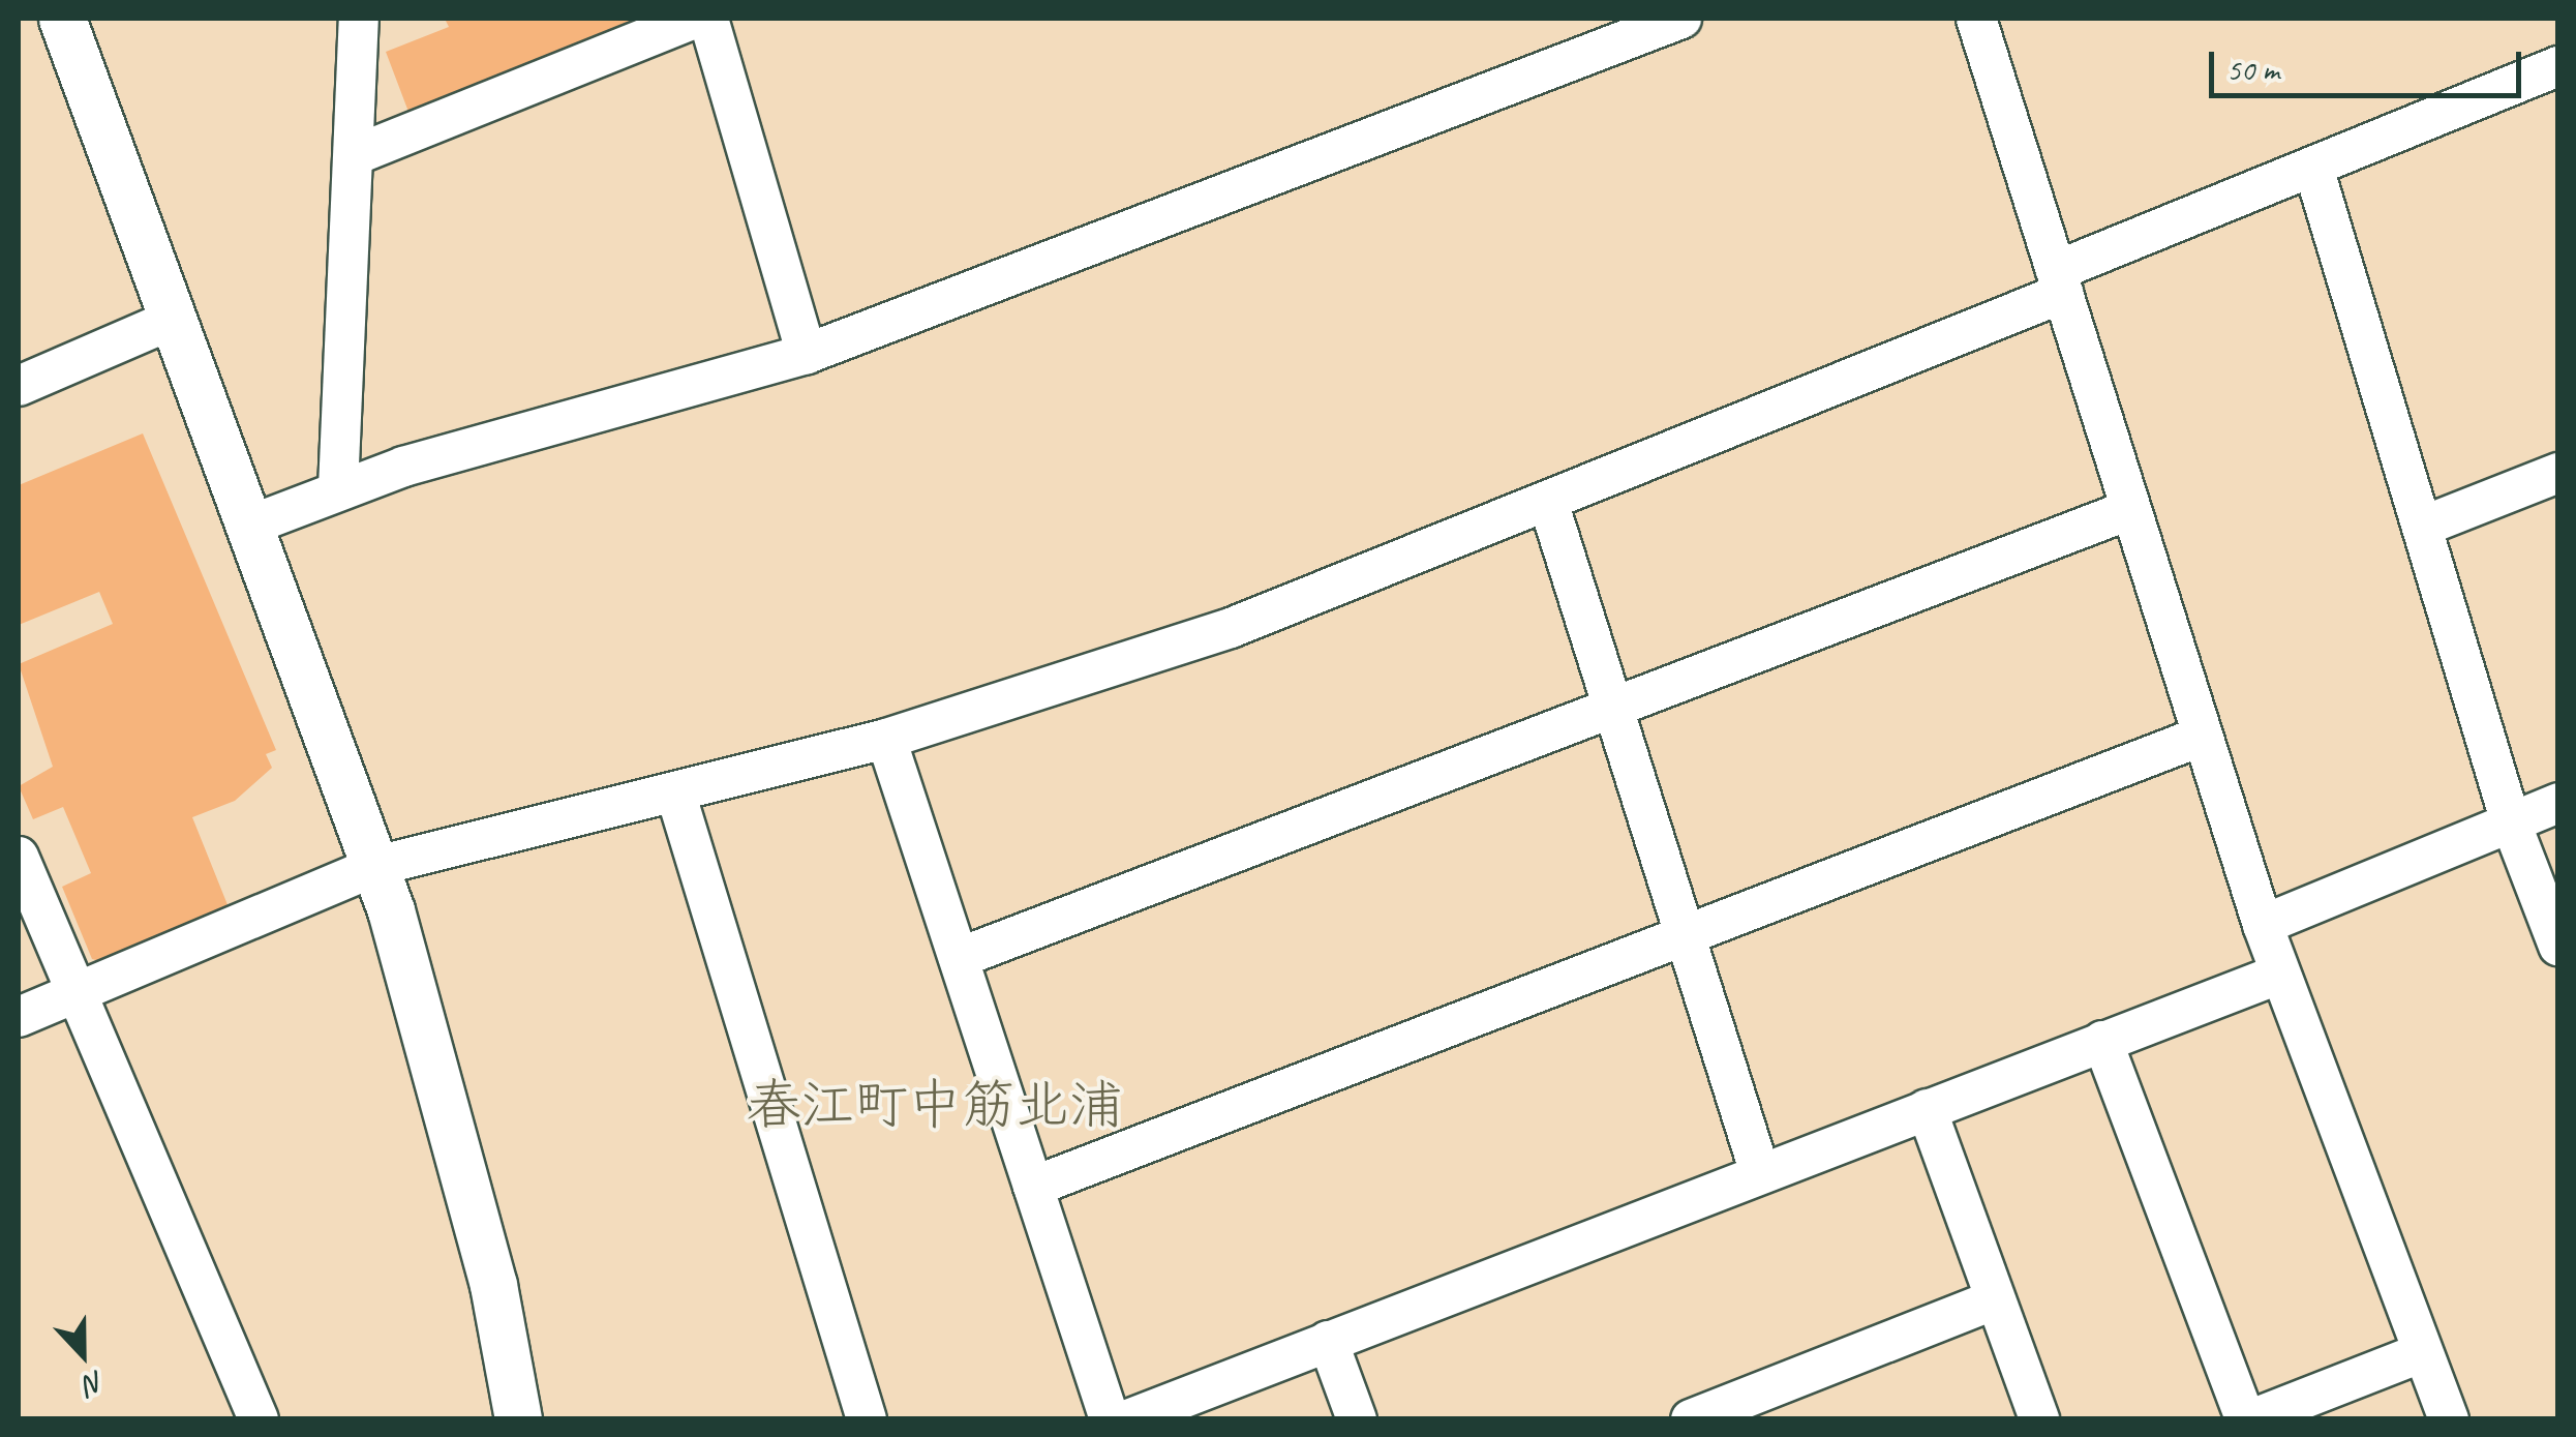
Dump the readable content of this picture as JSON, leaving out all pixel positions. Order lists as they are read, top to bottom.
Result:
{
  "districts": ["春江町中筋北浦"],
  "scale_bar": "50 m",
  "north": "bottom"
}
